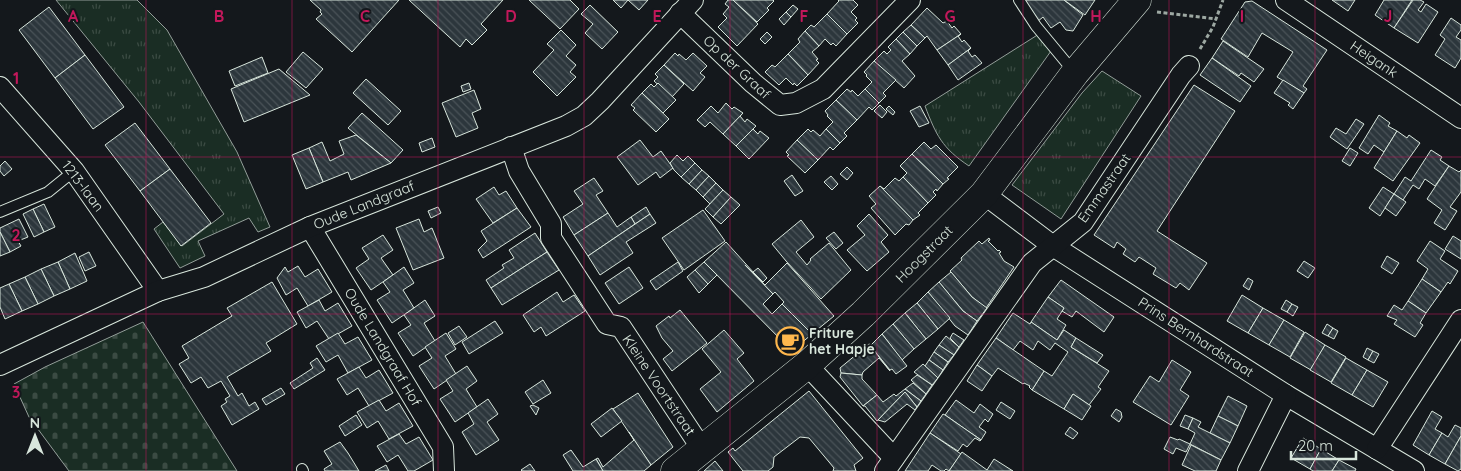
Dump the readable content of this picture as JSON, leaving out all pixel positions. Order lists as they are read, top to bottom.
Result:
{
  "streets": {
    "main road": ["Hoogstraat"],
    "street": [
      "Heigank",
      "Op der Graaf",
      "1213-laan",
      "Emmastraat",
      "Oude Landgraaf",
      "Prins Bernhardstraat",
      "Oude Landgraaf Hof",
      "Kleine Voortstraat"
    ]
  },
  "crossings": [
    ["Op der Graaf", "Oude Landgraaf"],
    ["1213-laan", "Oude Landgraaf"],
    ["Emmastraat", "Hoogstraat"],
    ["Emmastraat", "Prins Bernhardstraat"],
    ["Oude Landgraaf", "Oude Landgraaf Hof"],
    ["Oude Landgraaf", "Kleine Voortstraat"],
    ["Hoogstraat", "Prins Bernhardstraat"],
    ["Hoogstraat", "Kleine Voortstraat"]
  ],
  "places": {
    "cafe": ["Friture het Hapje"]
  },
  "scale_bar": "20 m",
  "north": "top",
  "grid": {
    "columns": [
      "A",
      "B",
      "C",
      "D",
      "E",
      "F",
      "G",
      "H",
      "I",
      "J"
    ],
    "rows": ["1", "2", "3"]
  }
}
